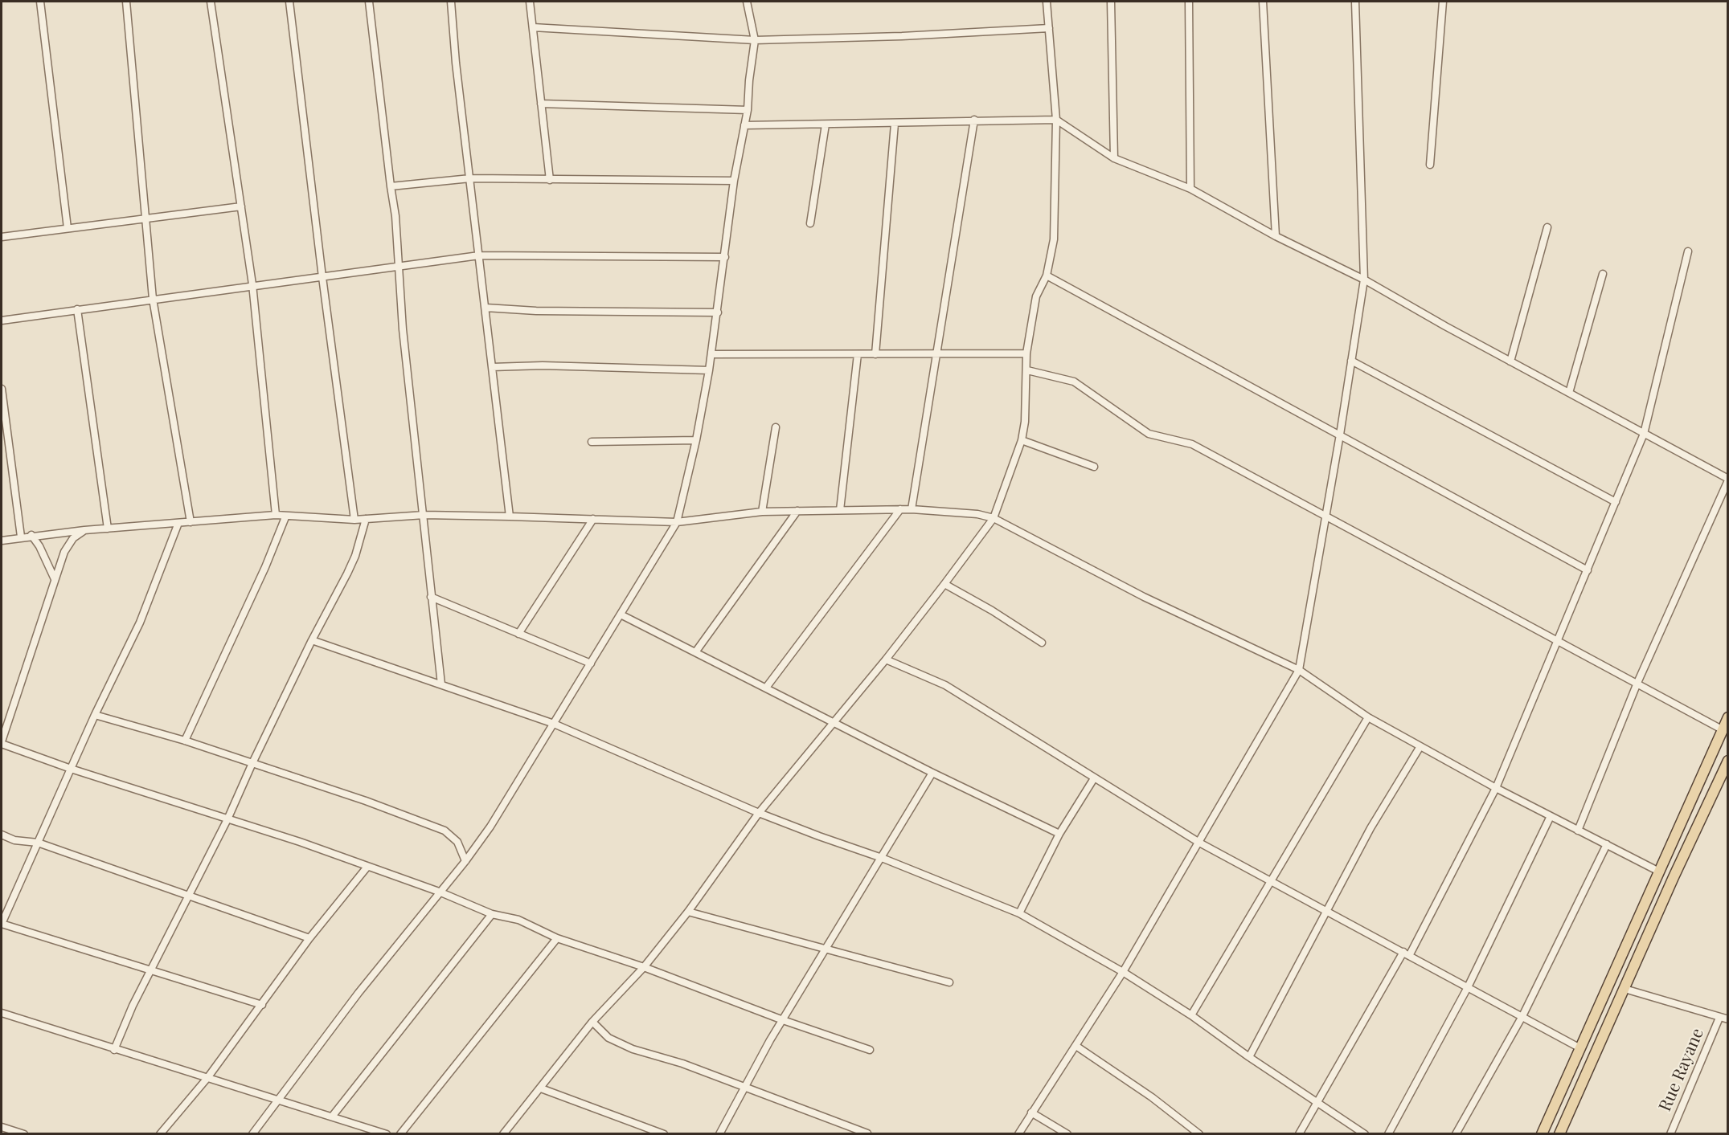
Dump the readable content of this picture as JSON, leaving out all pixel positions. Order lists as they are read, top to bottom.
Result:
{
  "streets": {
    "street": ["Rue Rayane"]
  }
}
